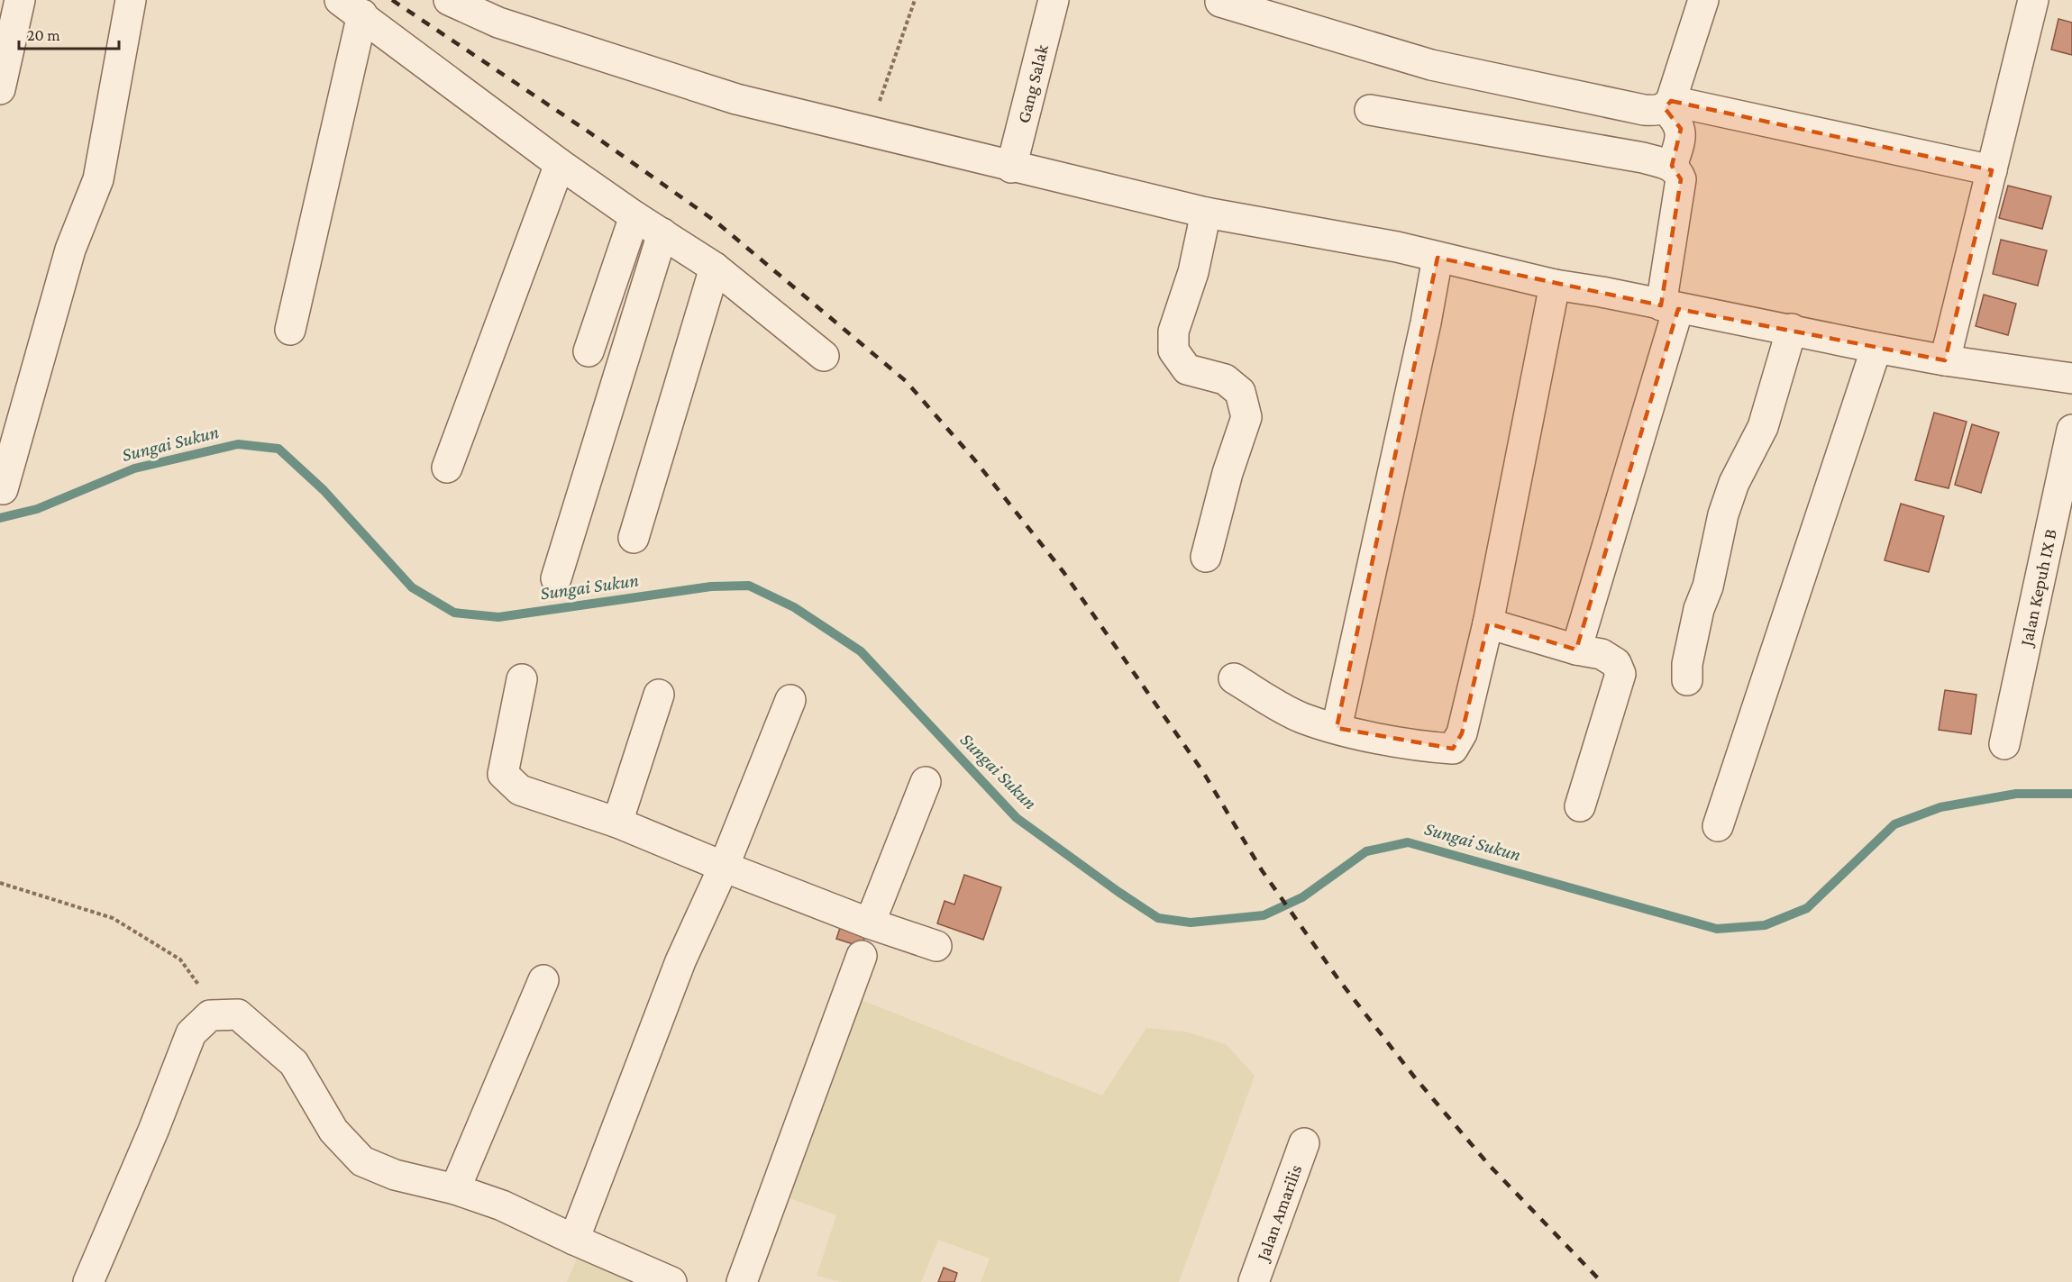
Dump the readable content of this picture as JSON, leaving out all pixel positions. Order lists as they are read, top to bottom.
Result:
{
  "streets": {
    "street": ["Gang Salak", "Jalan Kepuh IX B", "Jalan Amarilis"]
  },
  "water": ["Sungai Sukun"],
  "scale_bar": "20 m"
}
